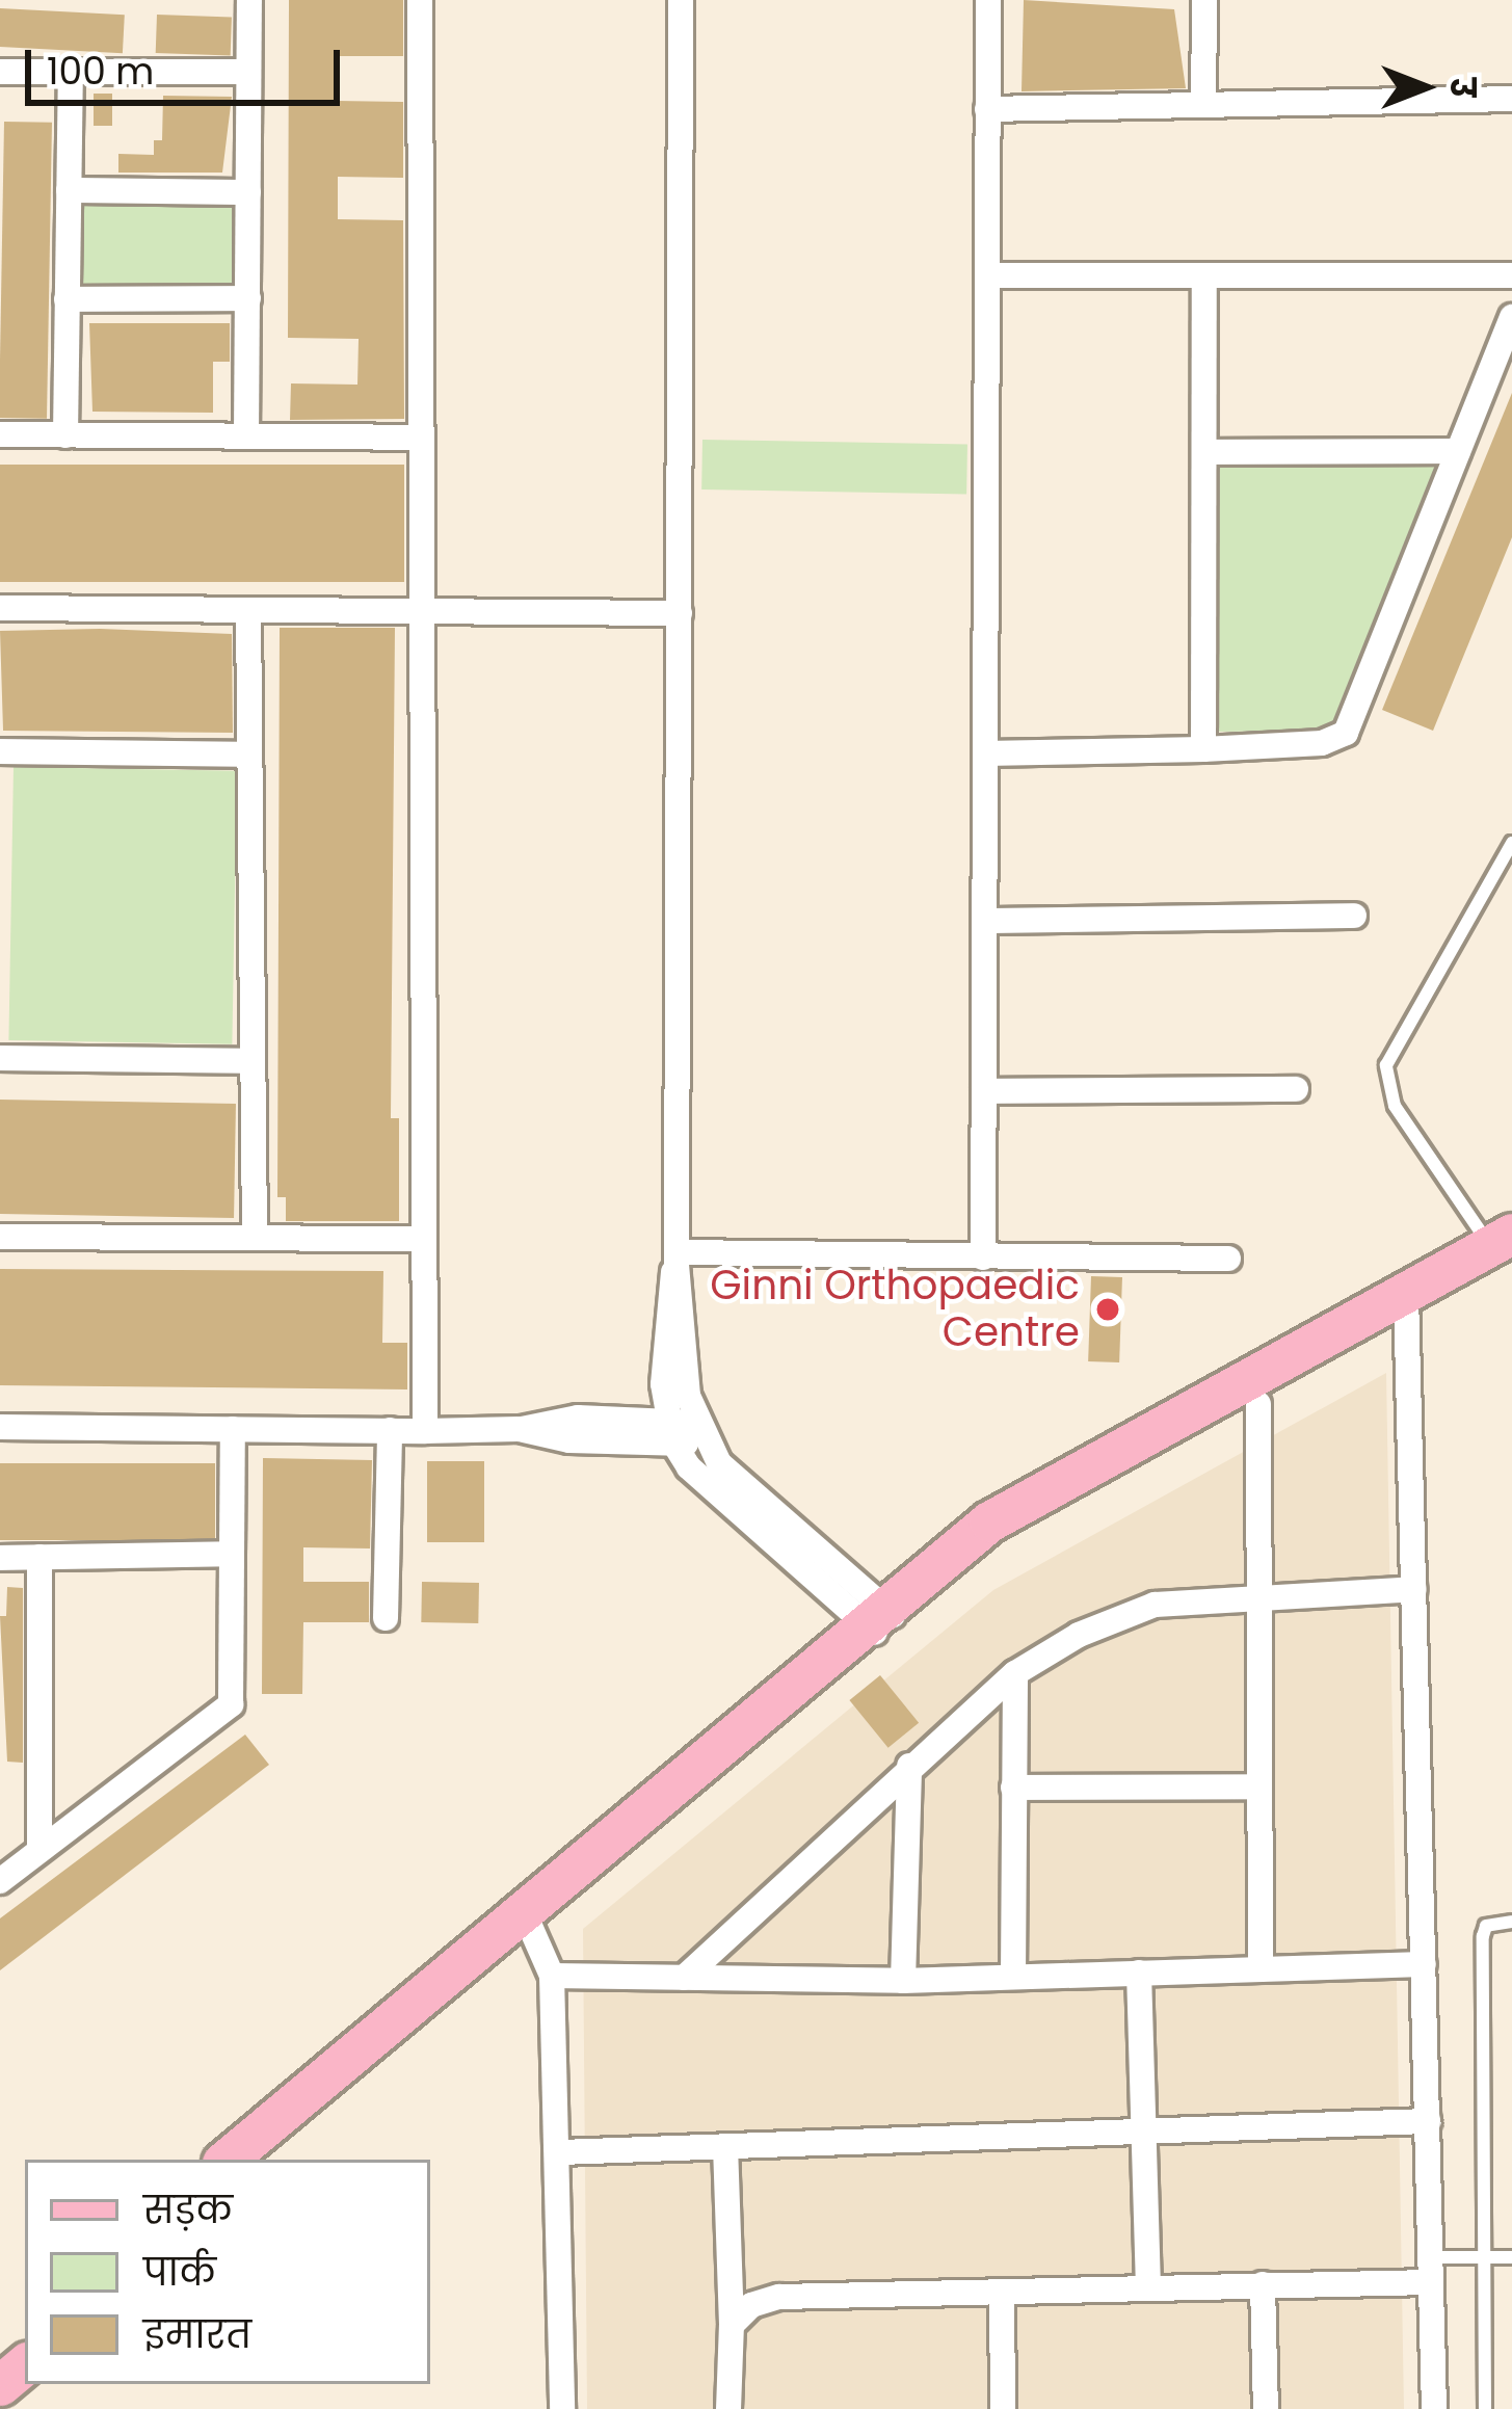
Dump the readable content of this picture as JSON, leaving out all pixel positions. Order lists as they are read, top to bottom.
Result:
{
  "places": ["Ginni Orthopaedic Centre"],
  "legend": ["सड़क", "पार्क", "इमारत"],
  "scale_bar": "100 m",
  "north": "right"
}
